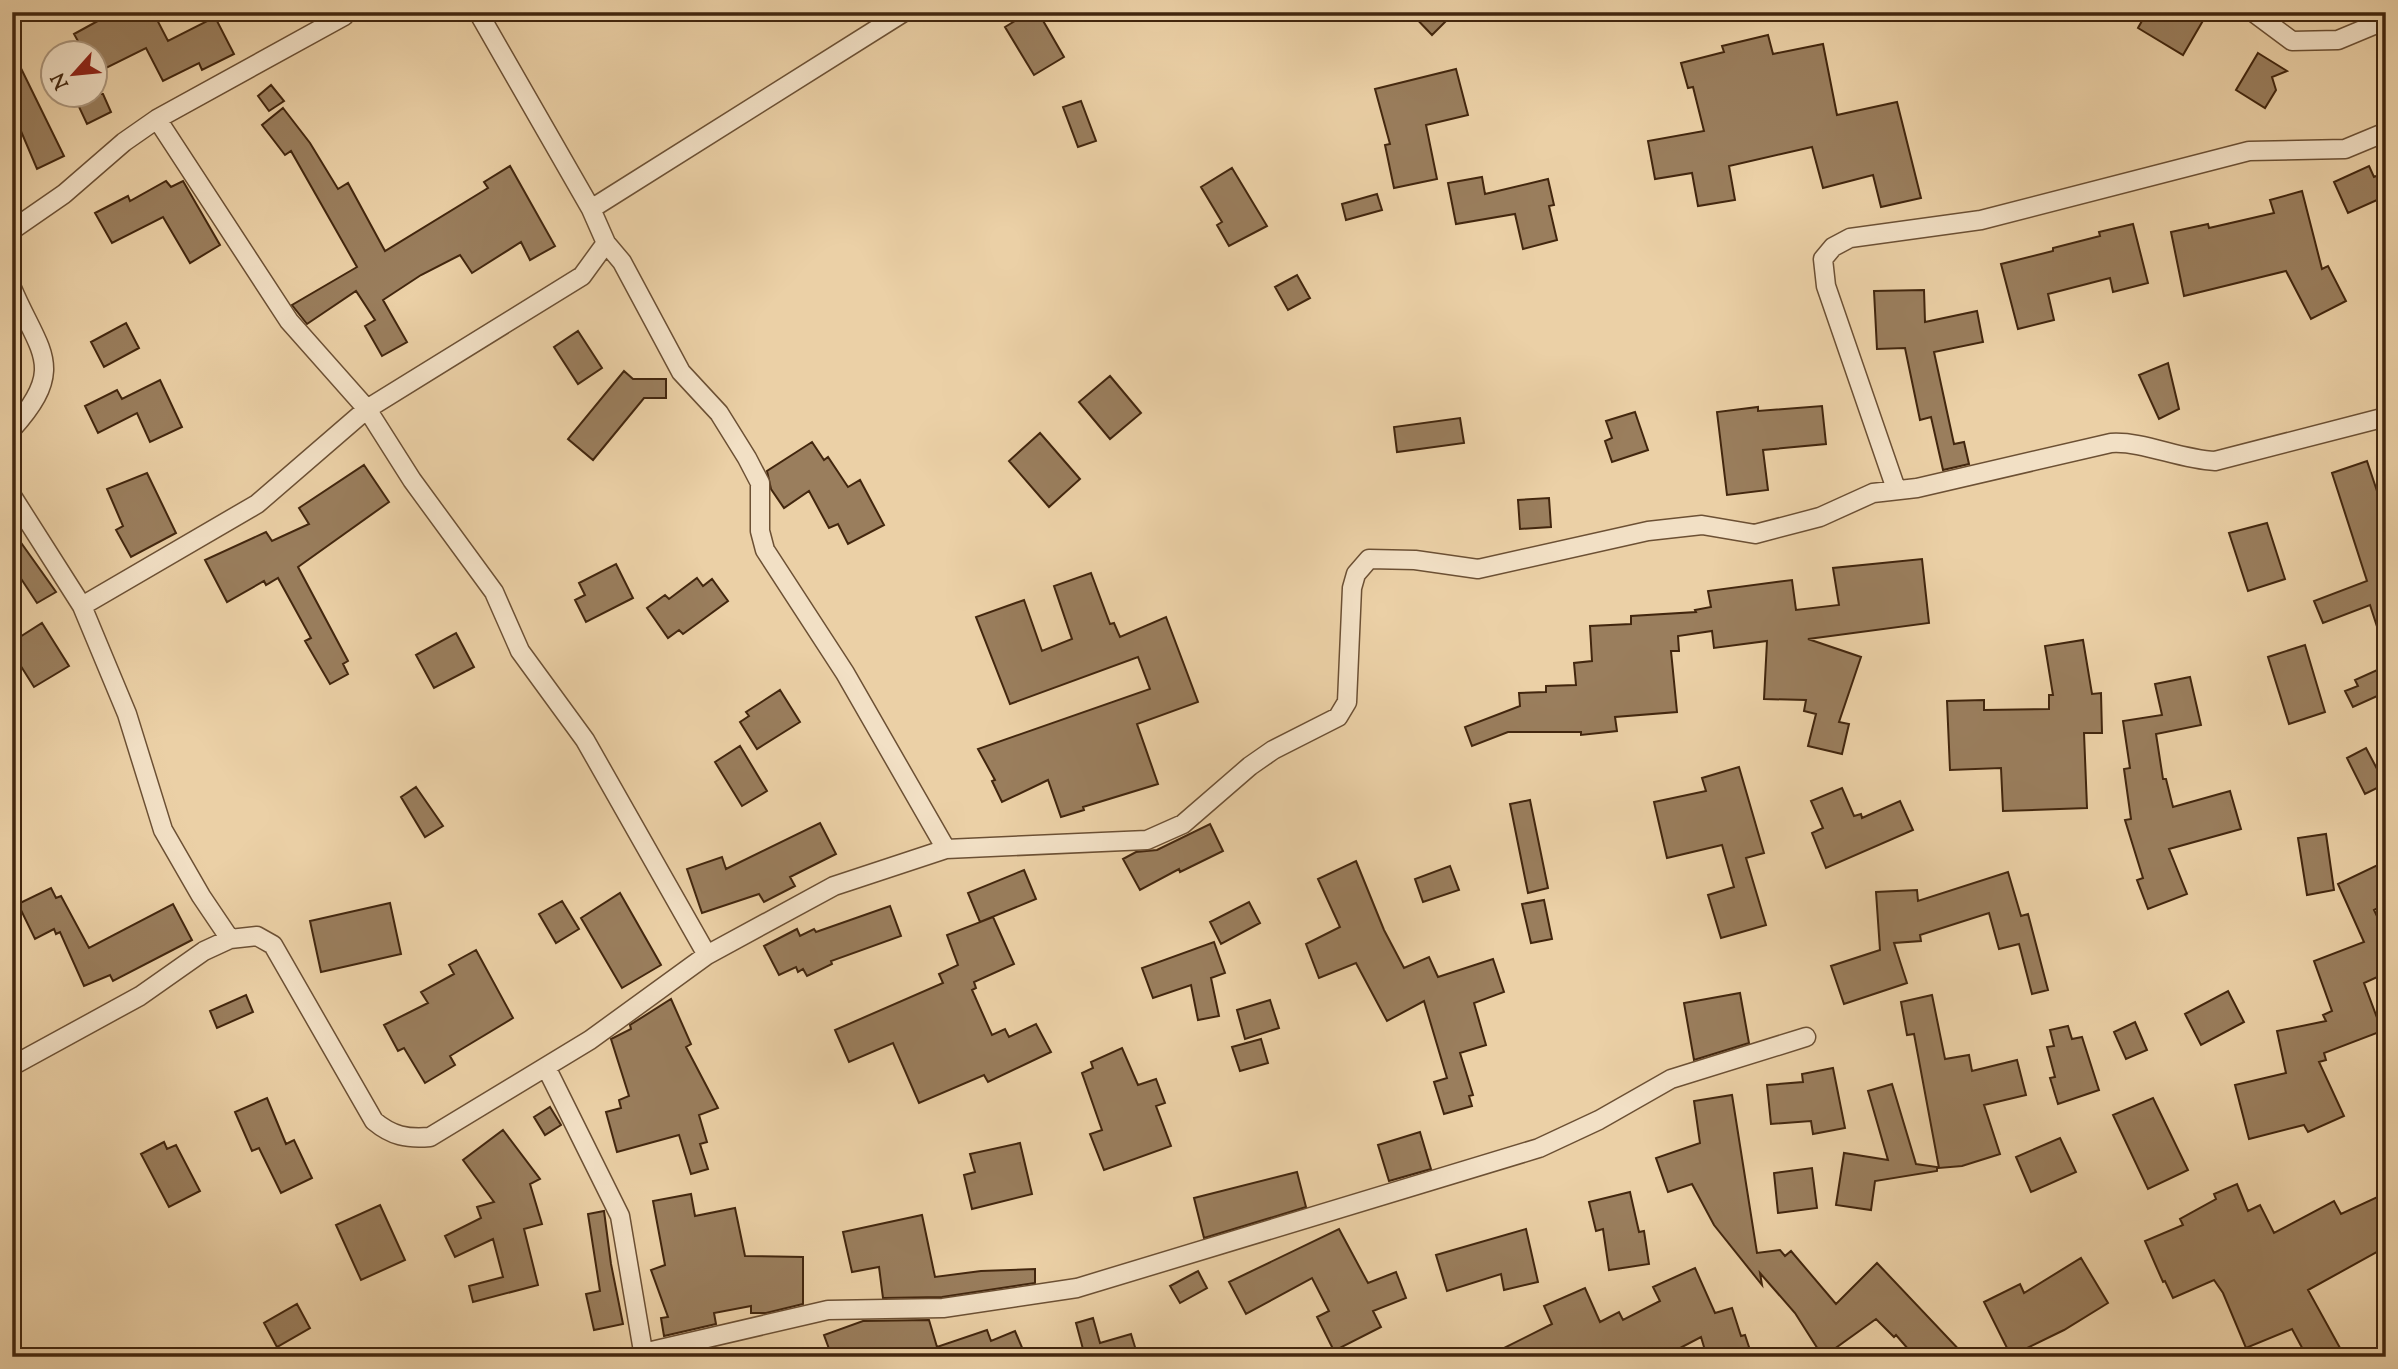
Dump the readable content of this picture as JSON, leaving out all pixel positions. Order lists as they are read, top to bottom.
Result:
{
  "north": "bottom left"
}
